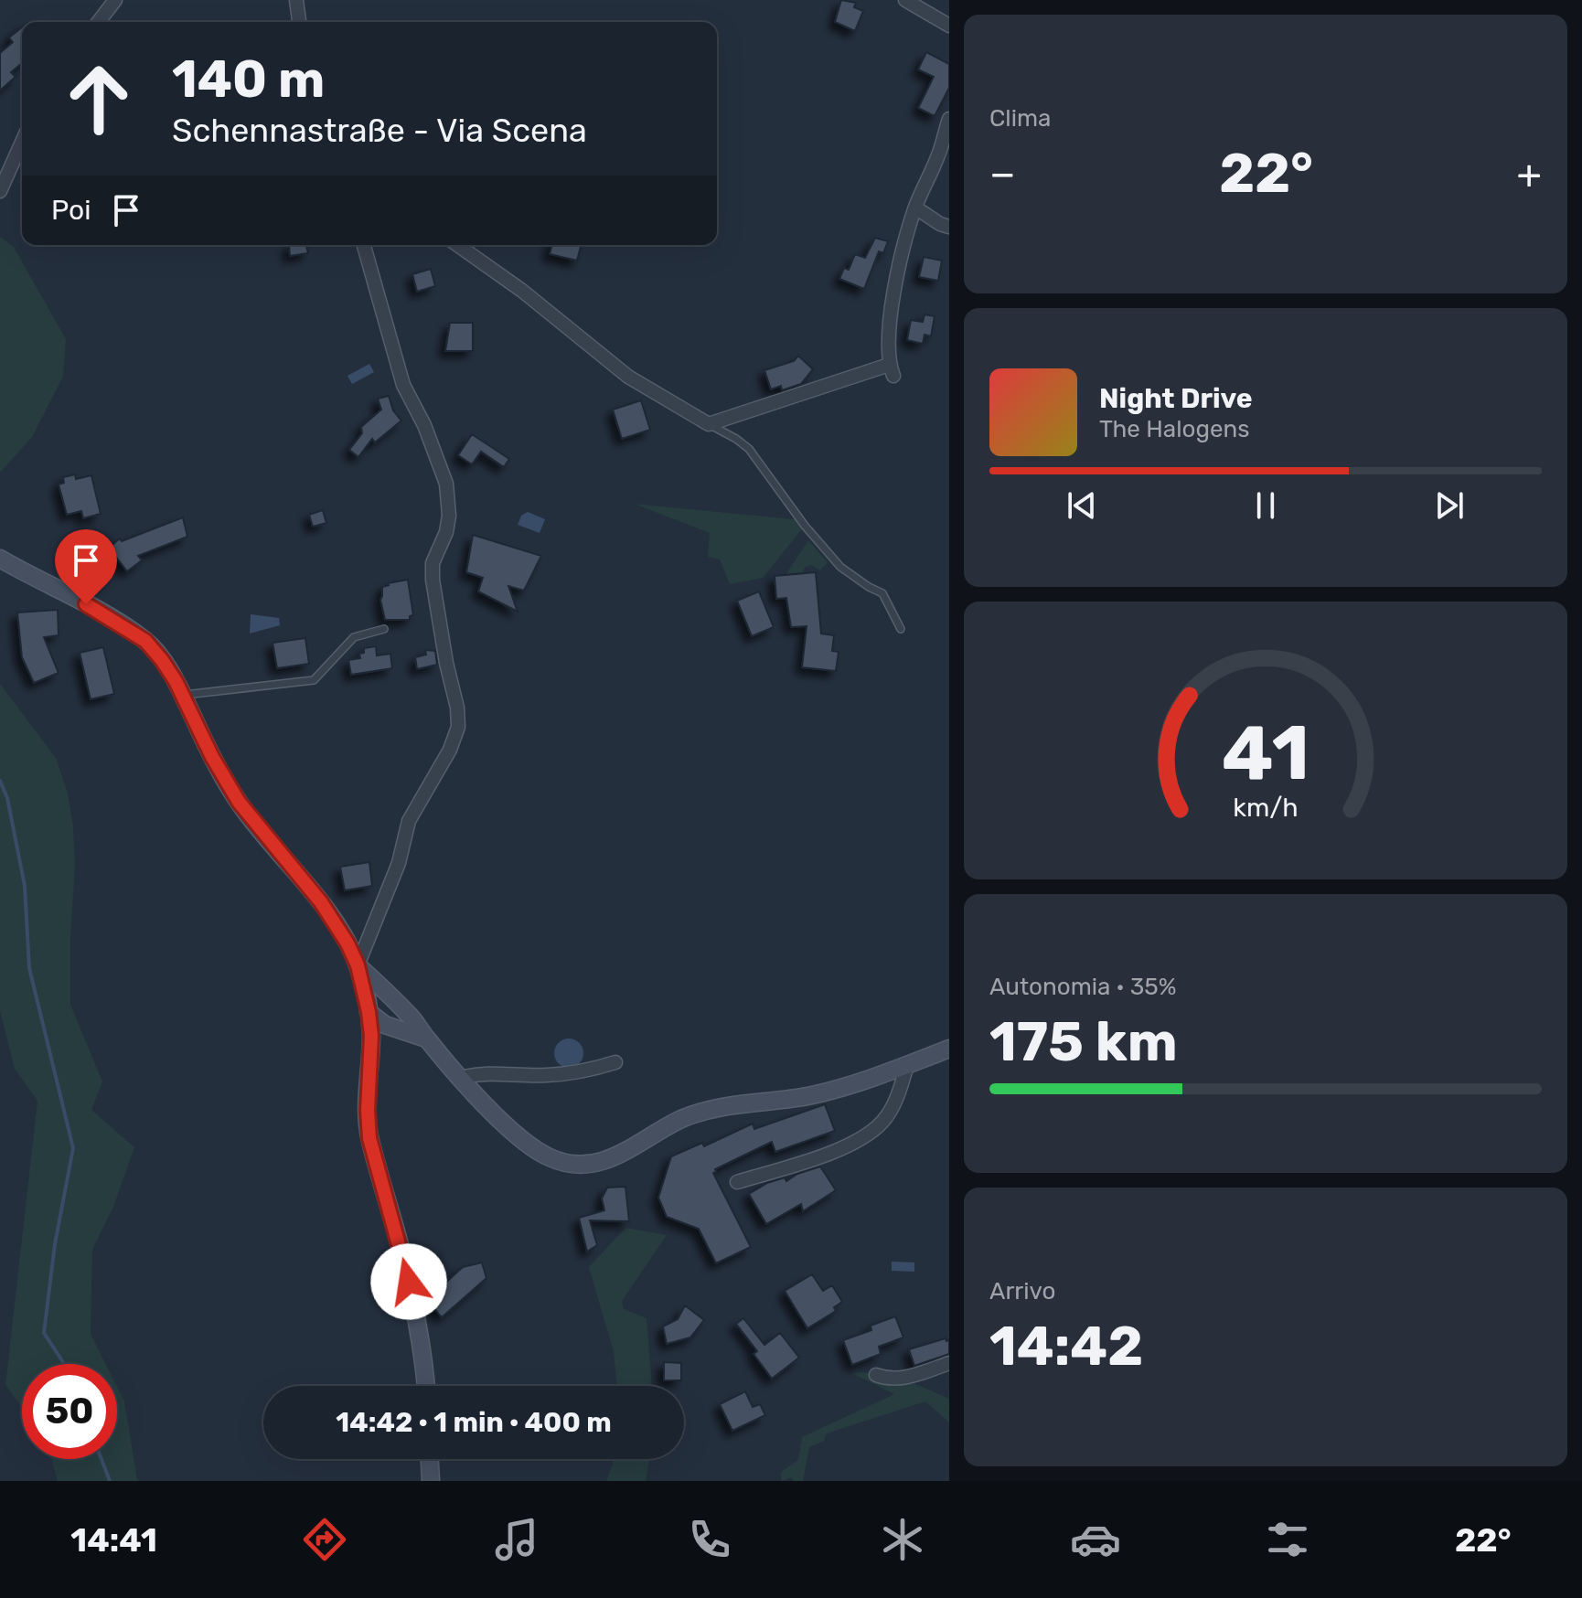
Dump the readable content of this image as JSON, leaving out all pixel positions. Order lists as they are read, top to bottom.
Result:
{
  "page": {
    "tile": [
      "Clima",
      ["Autonomia · 35%", "175 km"],
      ["Arrivo", "14:42"]
    ],
    "turn": ["140 m", "Schennastraße - Via Scena"],
    "heat": ["−", "22°", "+"],
    "then": "Poi",
    "song": ["Night Drive", "The Halogens"],
    "limit": "50",
    "trip": "14:42 · 1 min · 400 m",
    "tabs": ["14:41", "22°"],
    "gauge": ["41", "km/h"]
  }
}
